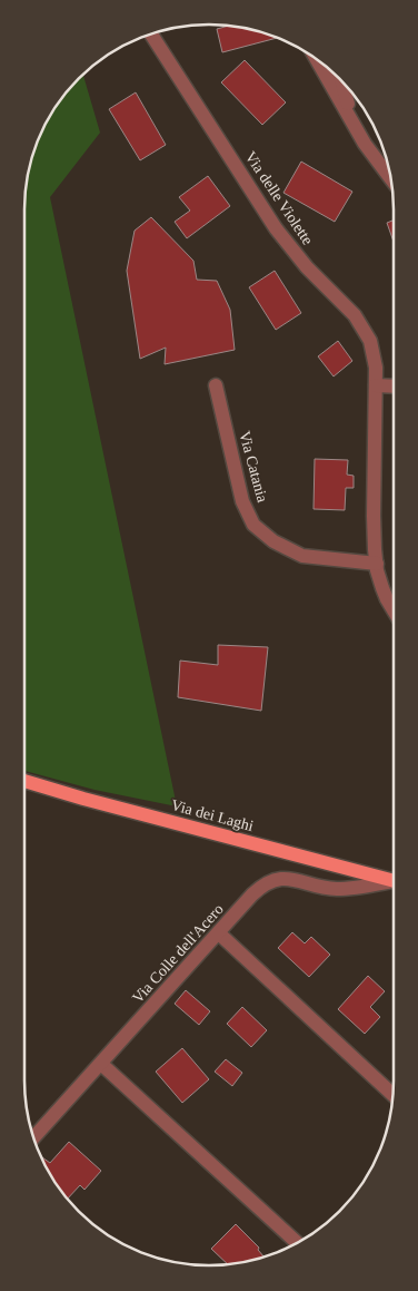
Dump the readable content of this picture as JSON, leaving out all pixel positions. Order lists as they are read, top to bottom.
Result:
{
  "streets": {
    "main road": ["Via dei Laghi"],
    "street": ["Via delle Violette", "Via Catania", "Via Colle dell'Acero"]
  },
  "crossings": [
    ["Via delle Violette", "Via Catania"]
  ]
}
